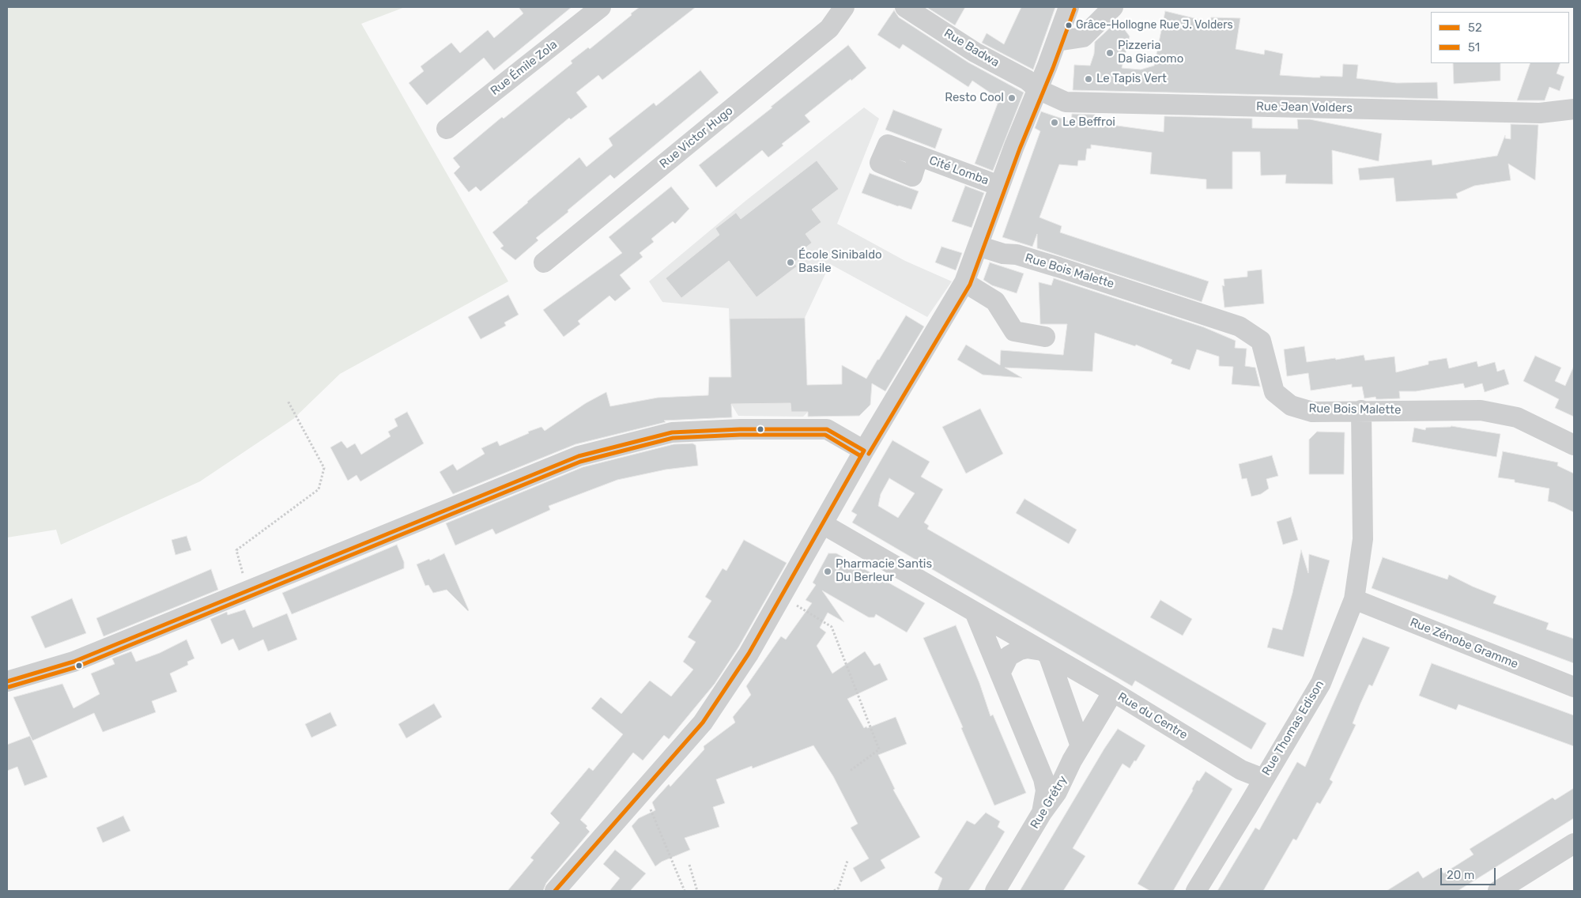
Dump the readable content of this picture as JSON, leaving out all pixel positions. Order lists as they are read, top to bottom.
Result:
{
  "streets": {
    "street": [
      "Rue Badwa",
      "Rue Émile Zola",
      "Rue Jean Volders",
      "Rue Victor Hugo",
      "Cité Lomba",
      "Rue Bois Malette",
      "Rue Zénobe Gramme",
      "Rue du Centre",
      "Rue Thomas Edison",
      "Rue Grétry"
    ]
  },
  "crossings": [
    ["Rue Badwa", "Rue Jean Volders"],
    ["Rue Bois Malette", "Rue Thomas Edison"],
    ["Rue Zénobe Gramme", "Rue Thomas Edison"],
    ["Rue du Centre", "Rue Thomas Edison"],
    ["Rue du Centre", "Rue Grétry"]
  ],
  "places": [
    "Grâce-Hollogne Rue J. Volders",
    "Pizzeria Da Giacomo",
    "Le Tapis Vert",
    "Resto Cool",
    "Le Beffroi",
    "École Sinibaldo Basile",
    "Pharmacie Santis Du Berleur"
  ],
  "lines": ["transit line 51", "transit line 52"],
  "legend": ["52", "51"],
  "scale_bar": "20 m"
}
